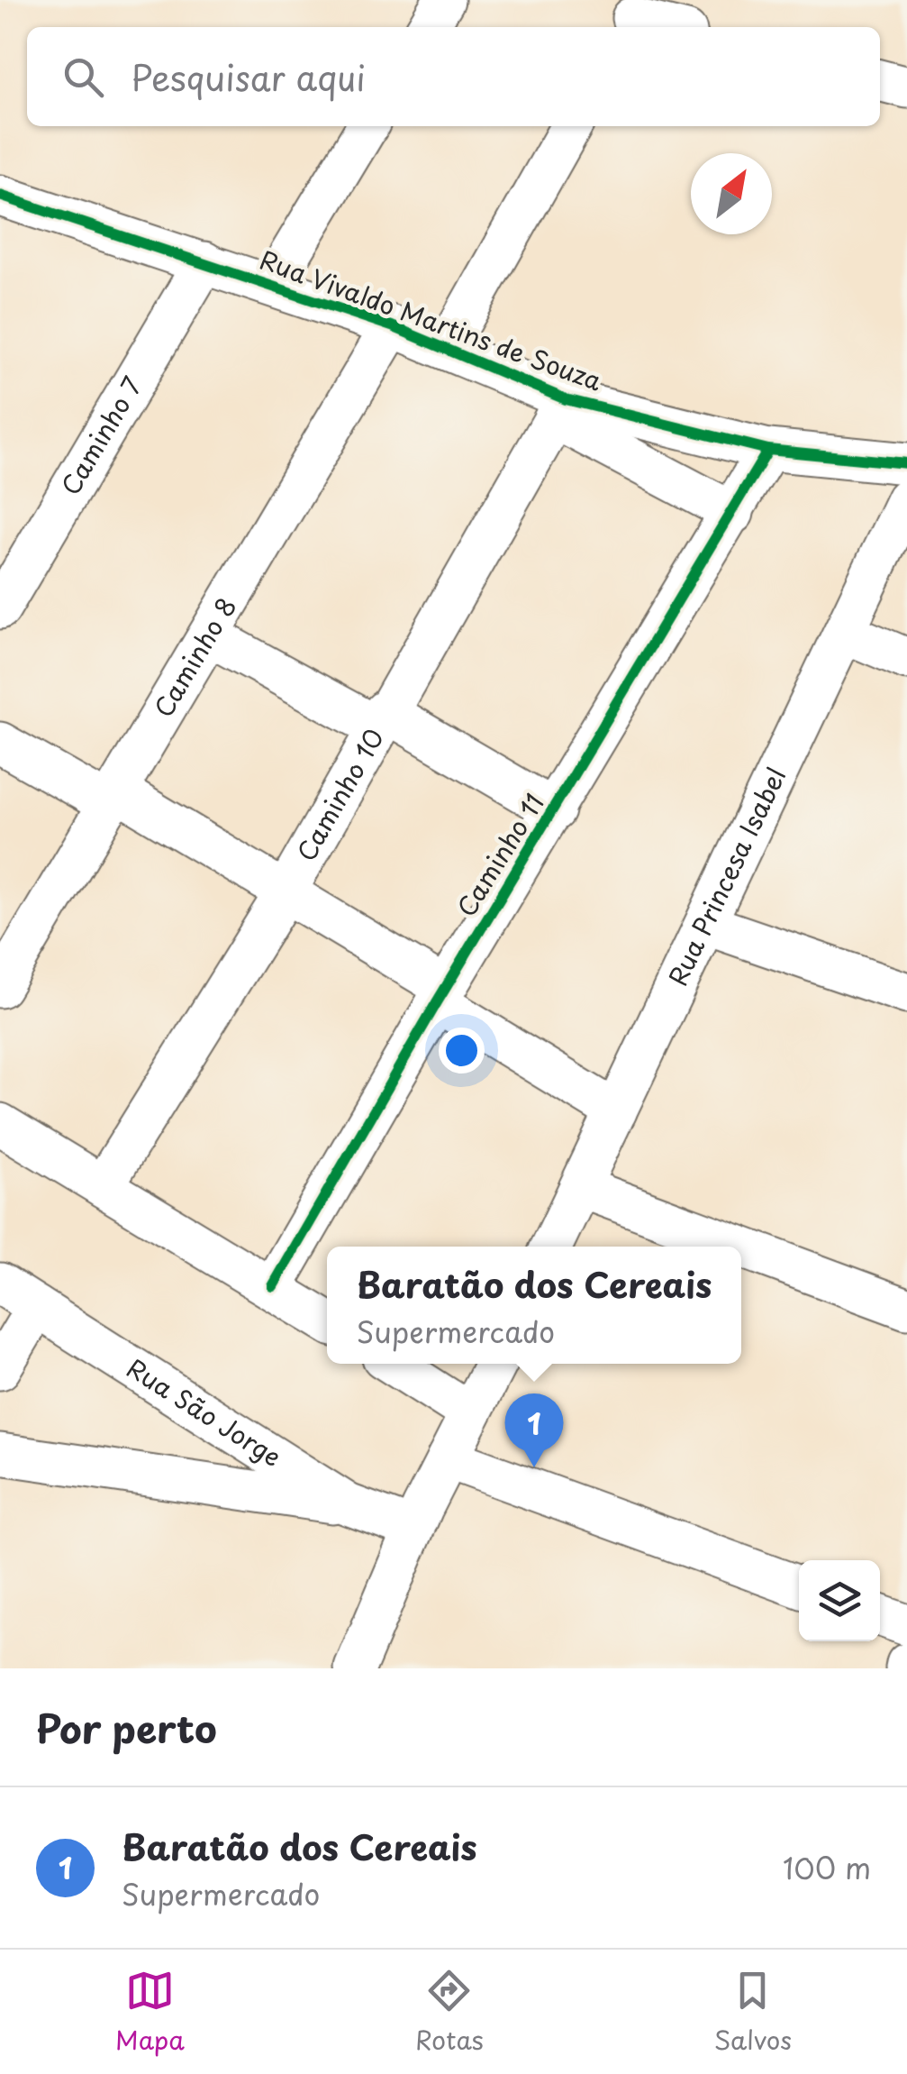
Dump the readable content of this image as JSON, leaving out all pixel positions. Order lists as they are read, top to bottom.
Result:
{
  "streets": {
    "street": [
      "Rua Vivaldo Martins de Souza",
      "Caminho 7",
      "Caminho 8",
      "Caminho 10",
      "Caminho 11",
      "Rua Princesa Isabel",
      "Rua São Jorge"
    ]
  },
  "crossings": [
    ["Rua Vivaldo Martins de Souza", "Caminho 7"],
    ["Rua Vivaldo Martins de Souza", "Caminho 8"],
    ["Rua Vivaldo Martins de Souza", "Caminho 10"],
    ["Rua Vivaldo Martins de Souza", "Caminho 11"],
    ["Caminho 8", "Caminho 11"],
    ["Caminho 10", "Caminho 11"]
  ],
  "north": "top right",
  "page": {
    "search": "Pesquisar aqui",
    "popup": ["Baratão dos Cereais", "Supermercado"],
    "pins": "1",
    "heading": "Por perto",
    "list": [
      {
        "mark": "1",
        "name": "Baratão dos Cereais",
        "note": "Supermercado",
        "value": "100 m"
      }
    ],
    "nav": ["Mapa", "Rotas", "Salvos"]
  }
}
